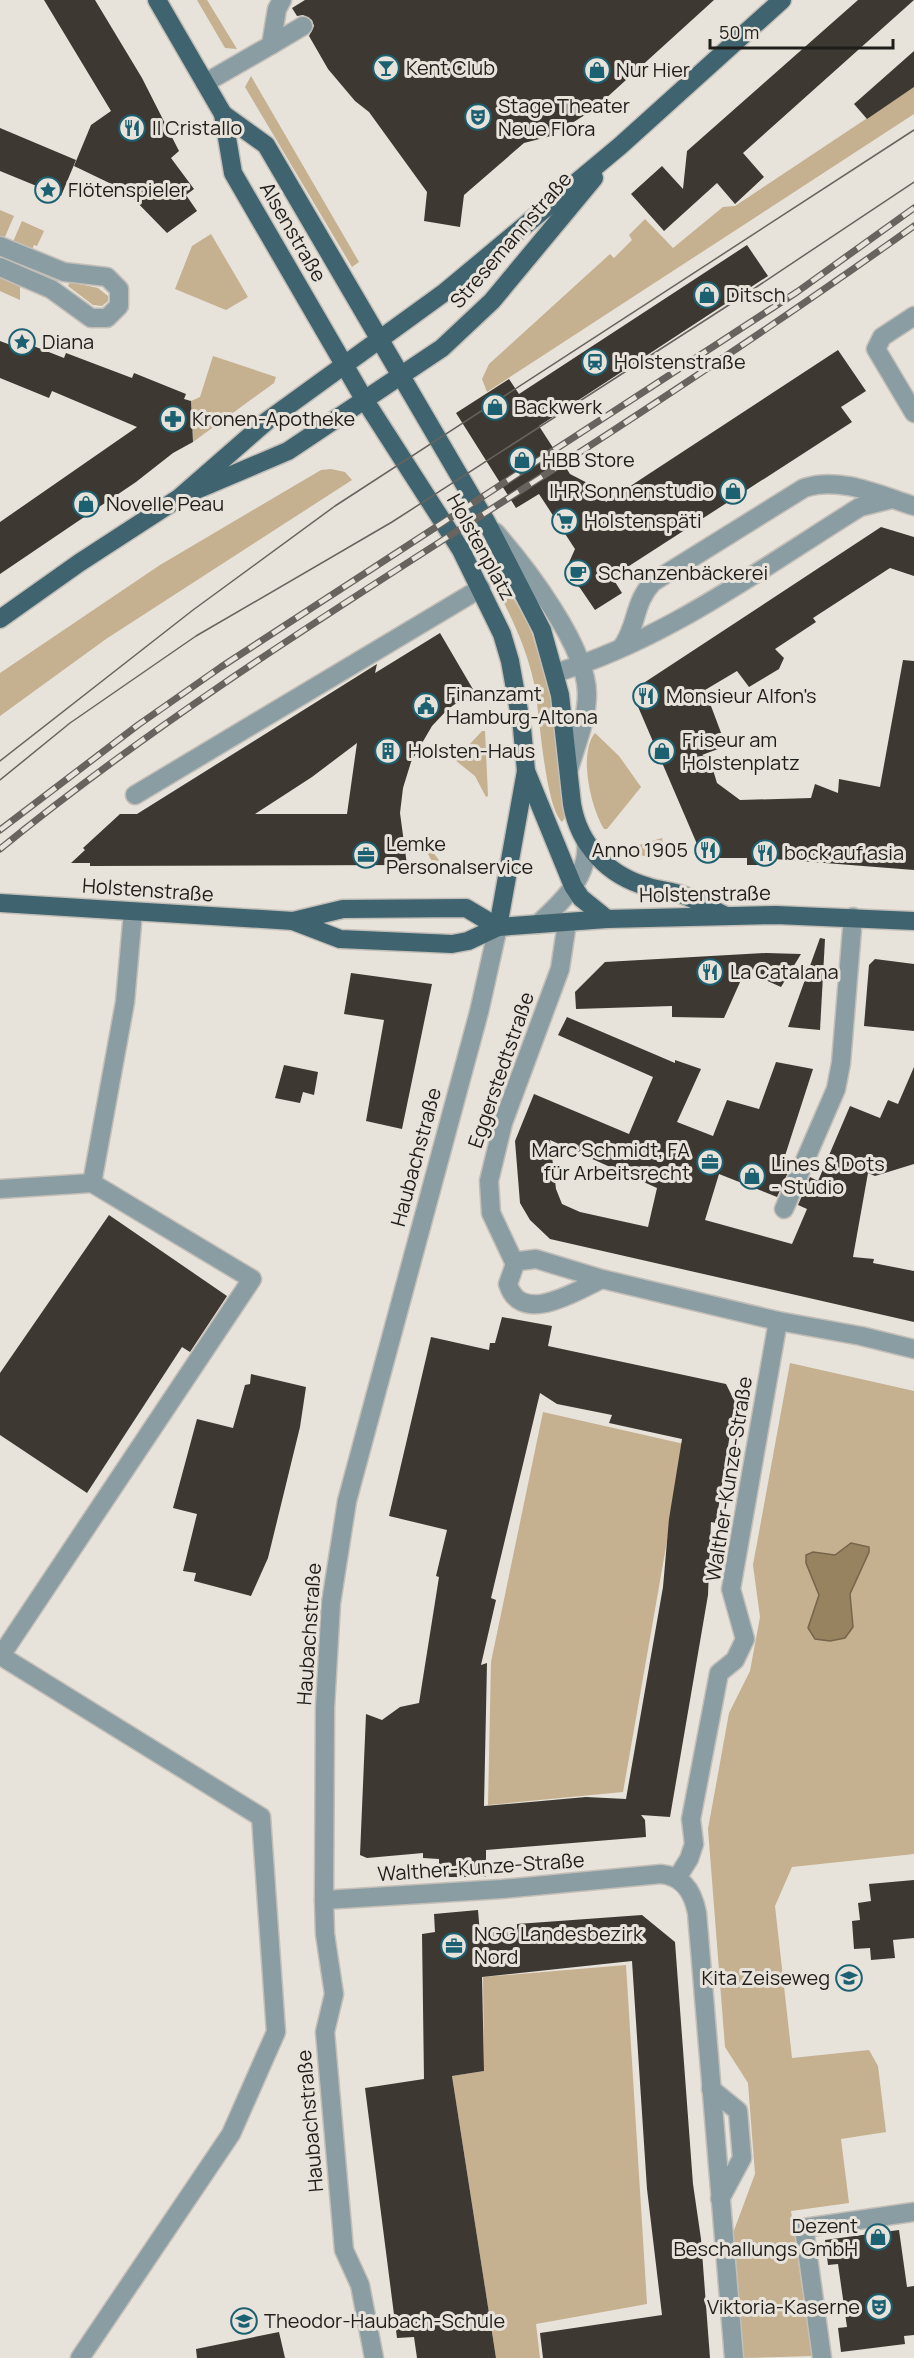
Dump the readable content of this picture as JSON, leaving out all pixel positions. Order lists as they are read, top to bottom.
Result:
{
  "streets": {
    "main road": [
      "Alsenstraße",
      "Stresemannstraße",
      "Holstenplatz",
      "Holstenstraße"
    ],
    "street": ["Eggerstedtstraße", "Haubachstraße", "Walther-Kunze-Straße"]
  },
  "crossings": [
    ["Alsenstraße", "Stresemannstraße"],
    ["Alsenstraße", "Holstenplatz"],
    ["Stresemannstraße", "Holstenplatz"],
    ["Holstenplatz", "Holstenstraße"],
    ["Holstenplatz", "Haubachstraße"],
    ["Holstenstraße", "Eggerstedtstraße"],
    ["Holstenstraße", "Haubachstraße"],
    ["Haubachstraße", "Walther-Kunze-Straße"]
  ],
  "places": {
    "bar": ["Kent Club"],
    "shop": [
      "Nur Hier",
      "Ditsch",
      "Backwerk",
      "HBB Store",
      "IHR Sonnenstudio",
      "Novelle Peau",
      "Friseur am Holstenplatz",
      "Lines & Dots - Studio",
      "Dezent Beschallungs GmbH"
    ],
    "theatre": ["Stage Theater Neue Flora", "Viktoria-Kaserne"],
    "restaurant": [
      "Il Cristallo",
      "Monsieur Alfon's",
      "Anno 1905",
      "bock auf asia",
      "La Catalana"
    ],
    "place": ["Flötenspieler", "Diana"],
    "station": ["Holstenstraße"],
    "pharmacy": ["Kronen-Apotheke"],
    "supermarket": ["Holstenspäti"],
    "cafe": ["Schanzenbäckerei"],
    "public building": ["Finanzamt Hamburg-Altona"],
    "building": ["Holsten-Haus"],
    "office": ["Lemke Personalservice", "Marc Schmidt, FA für Arbeitsrecht", "NGG Landesbezirk Nord"],
    "school or university": ["Kita Zeiseweg", "Theodor-Haubach-Schule"]
  },
  "scale_bar": "50 m"
}
